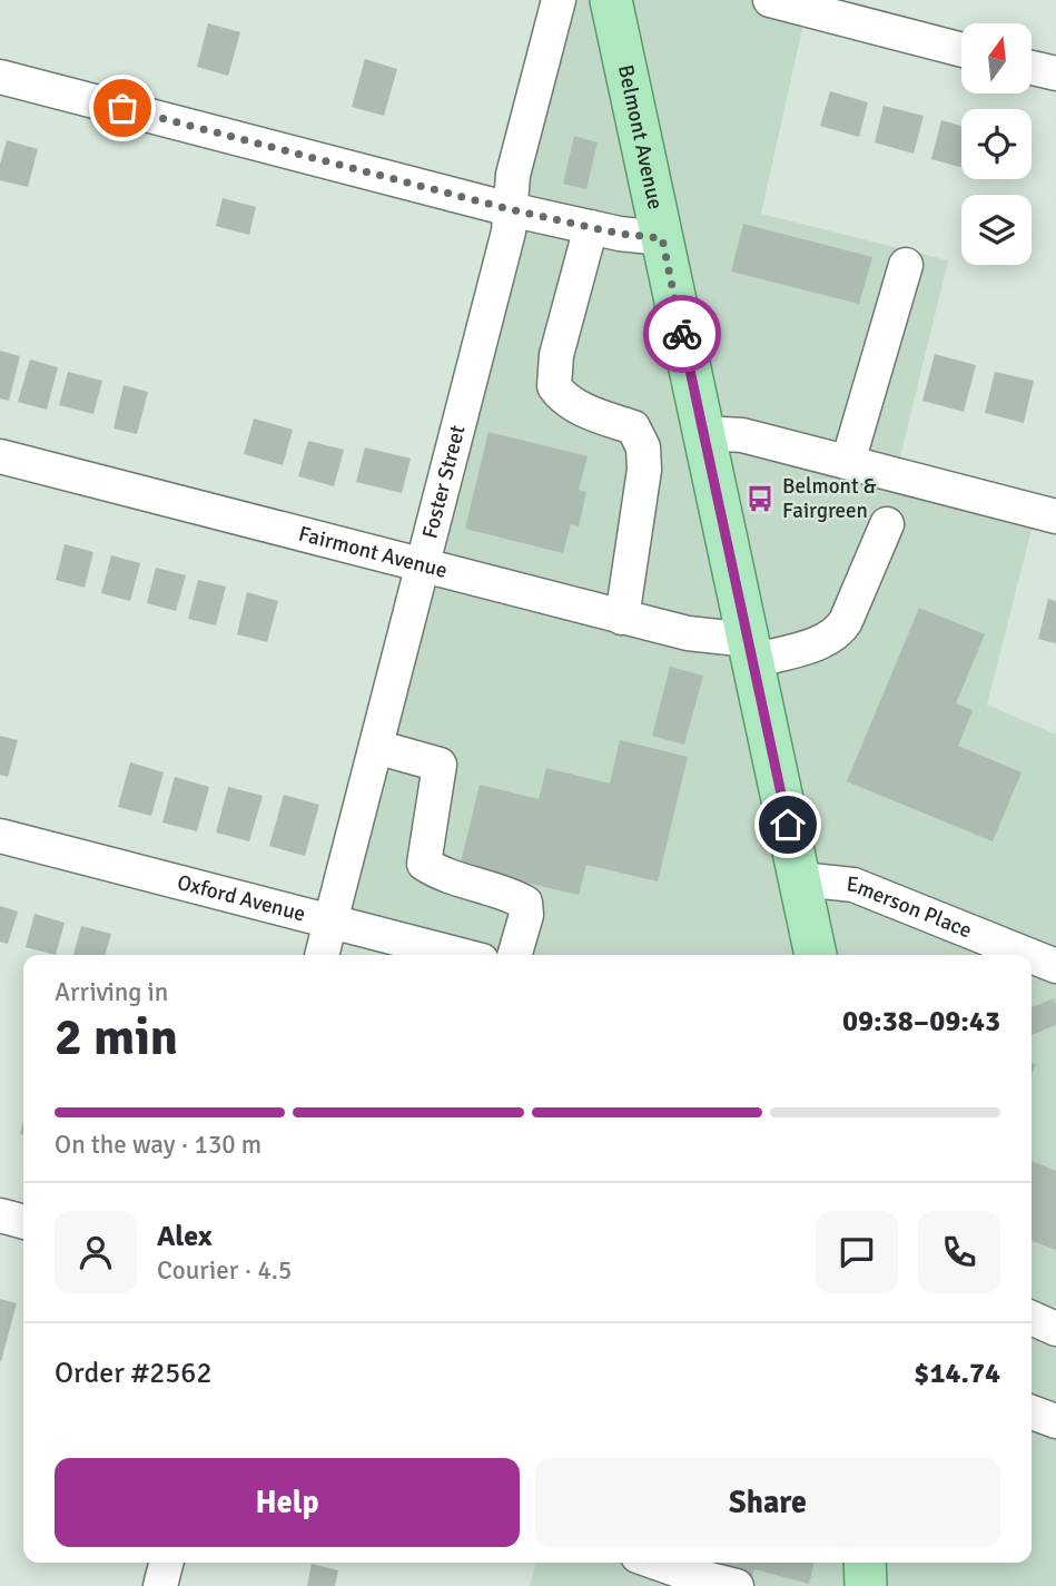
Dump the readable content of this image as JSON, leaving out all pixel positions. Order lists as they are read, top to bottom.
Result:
{
  "streets": {
    "main road": ["Belmont Avenue"],
    "street": [
      "Foster Street",
      "Fairmont Avenue",
      "Oxford Avenue",
      "Emerson Place"
    ]
  },
  "crossings": [
    ["Belmont Avenue", "Fairmont Avenue"],
    ["Belmont Avenue", "Emerson Place"],
    ["Foster Street", "Fairmont Avenue"],
    ["Foster Street", "Oxford Avenue"]
  ],
  "places": {
    "bus stop": ["Belmont & Fairgreen"]
  },
  "north": "top",
  "page": {
    "heading": ["2 min", "Arriving in", "09:38–09:43"],
    "panel": [
      "Alex",
      "Courier · 4.5",
      "Order #2562",
      "$14.74"
    ],
    "bar": "On the way · 130 m",
    "buttons": ["Help", "Share"]
  }
}
